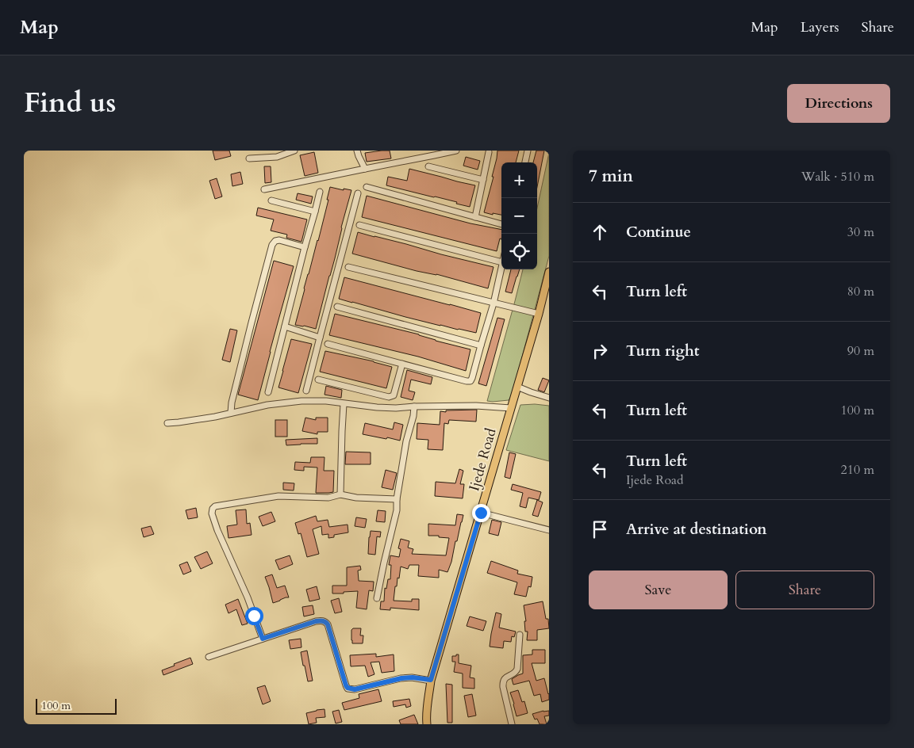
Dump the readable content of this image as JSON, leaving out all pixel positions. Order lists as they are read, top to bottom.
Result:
{
  "streets": {
    "main road": ["Ijede Road"]
  },
  "scale_bar": "100 m",
  "page": {
    "header": "Map",
    "nav": ["Map", "Layers", "Share"],
    "title": "Find us",
    "buttons": [
      "Directions",
      ["Save", "Share"]
    ],
    "heading": ["7 min", "Walk · 510 m"],
    "map_buttons": ["+", "−"],
    "list": [
      ["Continue", "30 m"],
      ["Turn left", "80 m"],
      ["Turn right", "90 m"],
      ["Turn left", "100 m"],
      ["Turn left", "Ijede Road", "210 m"],
      "Arrive at destination"
    ],
    "scale": "100 m"
  }
}
